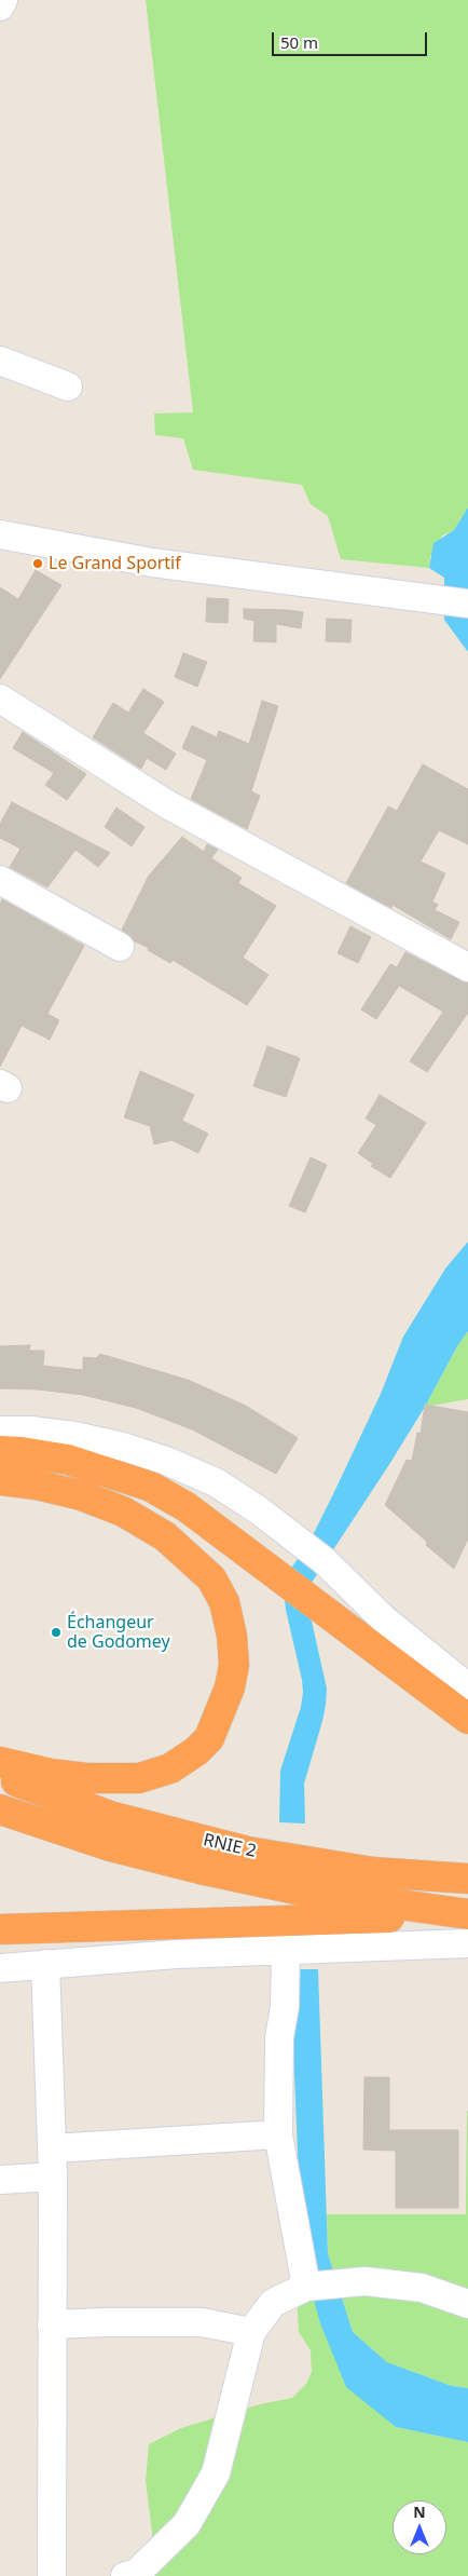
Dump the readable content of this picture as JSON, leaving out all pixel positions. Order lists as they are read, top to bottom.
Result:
{
  "streets": {
    "highway": ["RNIE 2"]
  },
  "places": ["Le Grand Sportif", "Échangeur de Godomey"],
  "scale_bar": "50 m",
  "north": "top"
}
